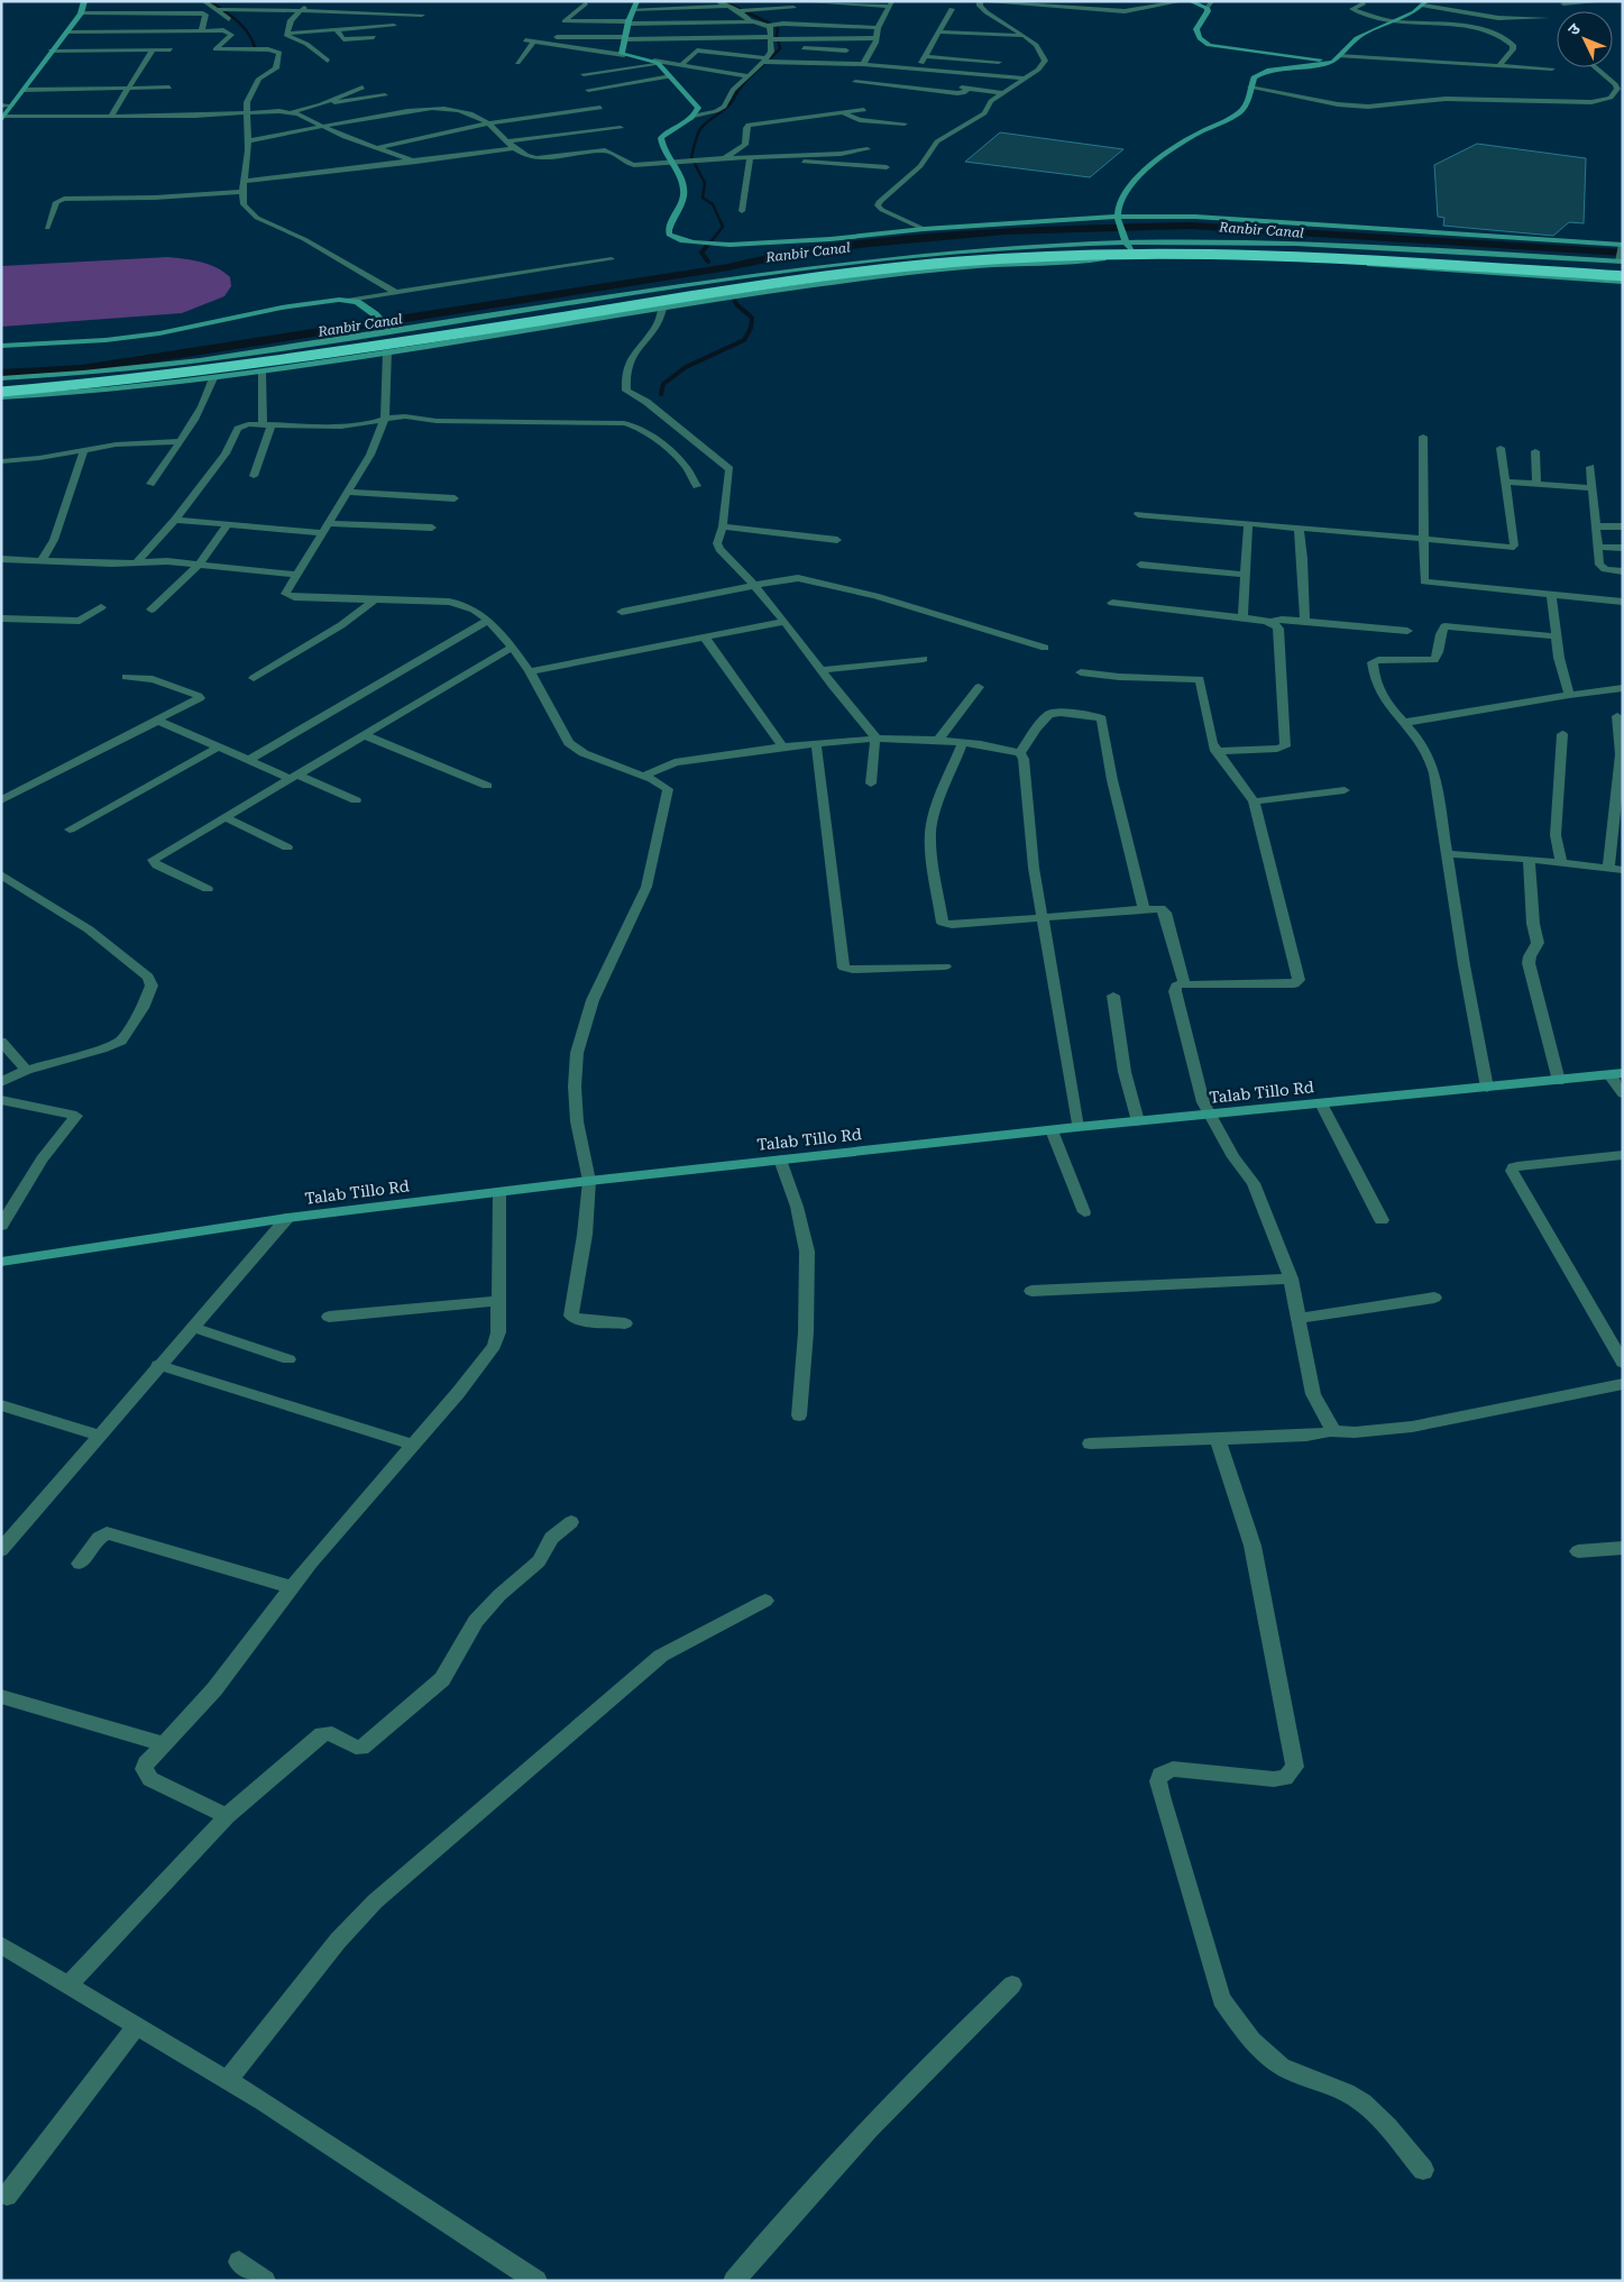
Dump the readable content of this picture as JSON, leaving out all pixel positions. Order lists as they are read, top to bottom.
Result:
{
  "streets": {
    "street": ["Talab Tillo Rd"]
  },
  "water": ["Ranbir Canal"],
  "north": "top left"
}
